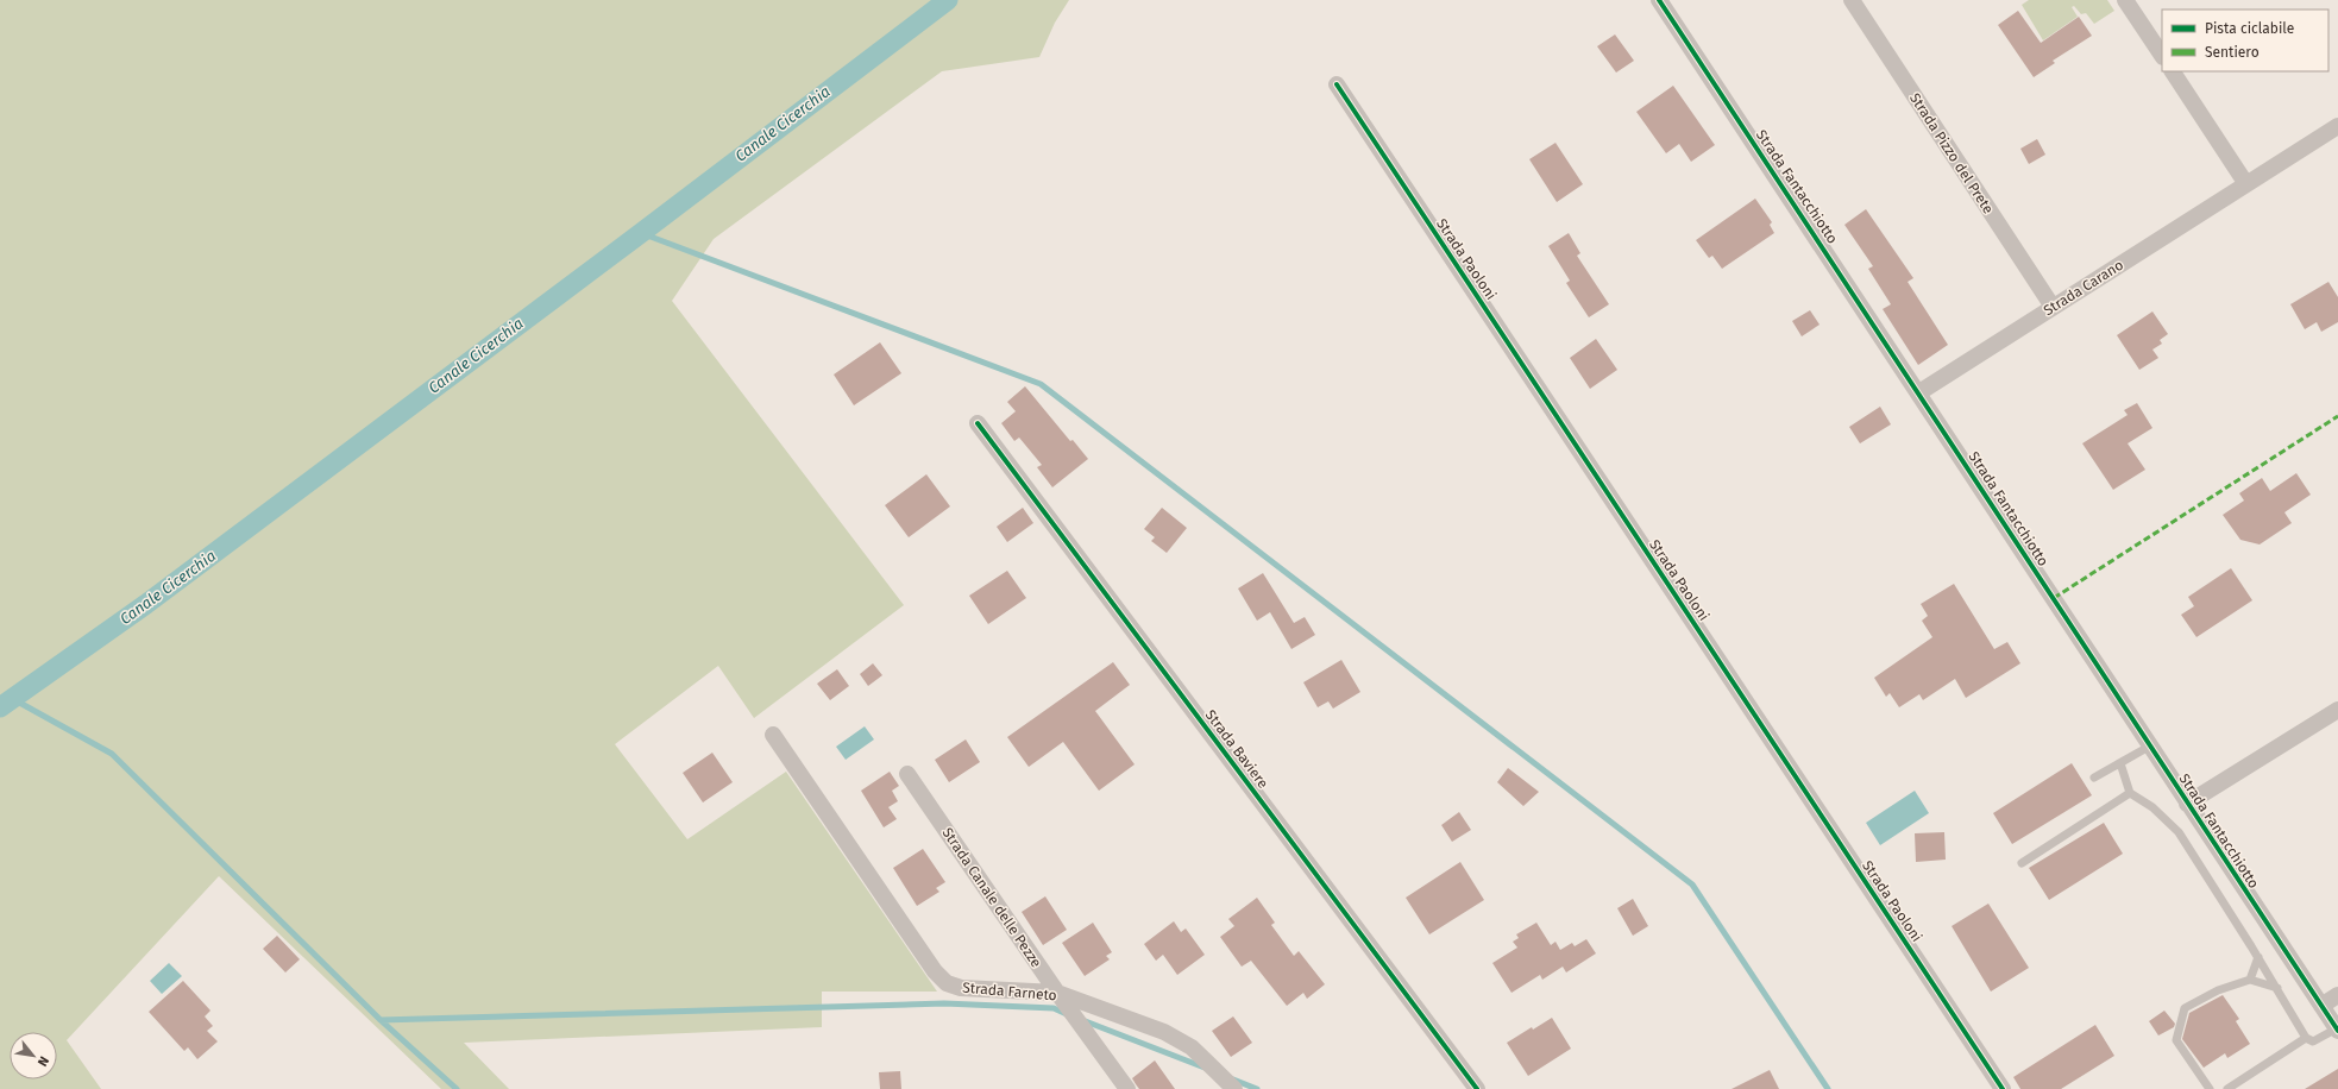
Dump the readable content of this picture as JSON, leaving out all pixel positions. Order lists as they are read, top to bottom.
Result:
{
  "streets": {
    "street": [
      "Strada Pizzo del Prete",
      "Strada Fantacchiotto",
      "Strada Paoloni",
      "Strada Carano",
      "Strada Baviere",
      "Strada Canale delle Pezze",
      "Strada Farneto"
    ]
  },
  "crossings": [
    ["Strada Pizzo del Prete", "Strada Carano"],
    ["Strada Fantacchiotto", "Strada Carano"],
    ["Strada Canale delle Pezze", "Strada Farneto"]
  ],
  "water": ["Canale Cicerchia"],
  "legend": ["Pista ciclabile", "Sentiero"],
  "north": "bottom right"
}
